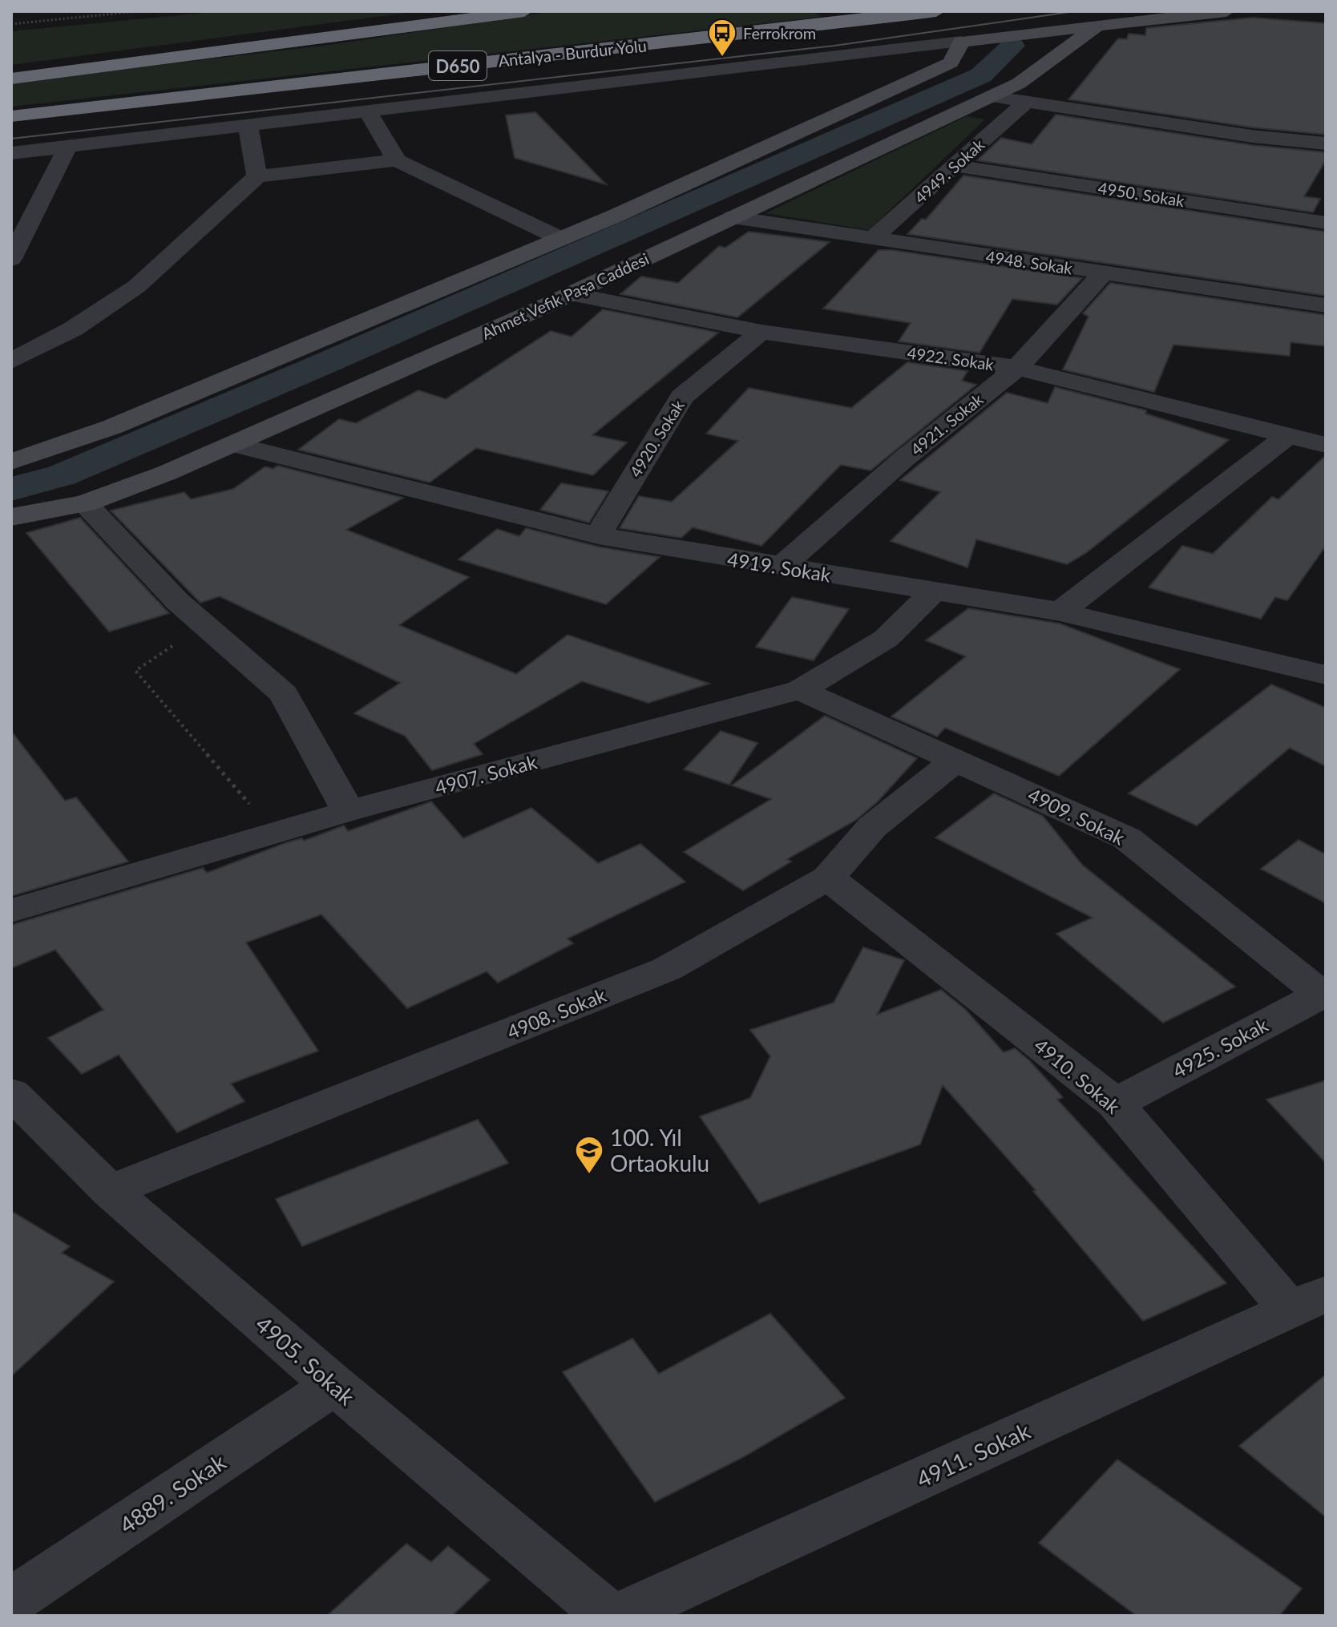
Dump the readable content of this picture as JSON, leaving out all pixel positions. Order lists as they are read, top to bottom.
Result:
{
  "streets": {
    "highway": ["Antalya - Burdur Yolu", "D650"],
    "street": [
      "4949. Sokak",
      "4950. Sokak",
      "4948. Sokak",
      "Ahmet Vefik Paşa Caddesi",
      "4922. Sokak",
      "4921. Sokak",
      "4920. Sokak",
      "4919. Sokak",
      "4907. Sokak",
      "4909. Sokak",
      "4908. Sokak",
      "4925. Sokak",
      "4910. Sokak",
      "4905. Sokak",
      "4911. Sokak",
      "4889. Sokak"
    ]
  },
  "crossings": [
    ["Antalya - Burdur Yolu", "D650"],
    ["4949. Sokak", "4950. Sokak"],
    ["4949. Sokak", "4948. Sokak"],
    ["4948. Sokak", "Ahmet Vefik Paşa Caddesi"],
    ["4948. Sokak", "4921. Sokak"],
    ["Ahmet Vefik Paşa Caddesi", "4922. Sokak"],
    ["Ahmet Vefik Paşa Caddesi", "4919. Sokak"],
    ["4922. Sokak", "4921. Sokak"],
    ["4922. Sokak", "4920. Sokak"],
    ["4921. Sokak", "4919. Sokak"],
    ["4920. Sokak", "4919. Sokak"],
    ["4919. Sokak", "4907. Sokak"],
    ["4907. Sokak", "4909. Sokak"],
    ["4909. Sokak", "4908. Sokak"],
    ["4909. Sokak", "4925. Sokak"],
    ["4908. Sokak", "4910. Sokak"],
    ["4908. Sokak", "4905. Sokak"],
    ["4925. Sokak", "4910. Sokak"],
    ["4910. Sokak", "4911. Sokak"],
    ["4905. Sokak", "4889. Sokak"]
  ],
  "places": {
    "bus stop": ["Ferrokrom"],
    "school or university": ["100. Yıl Ortaokulu"]
  }
}
